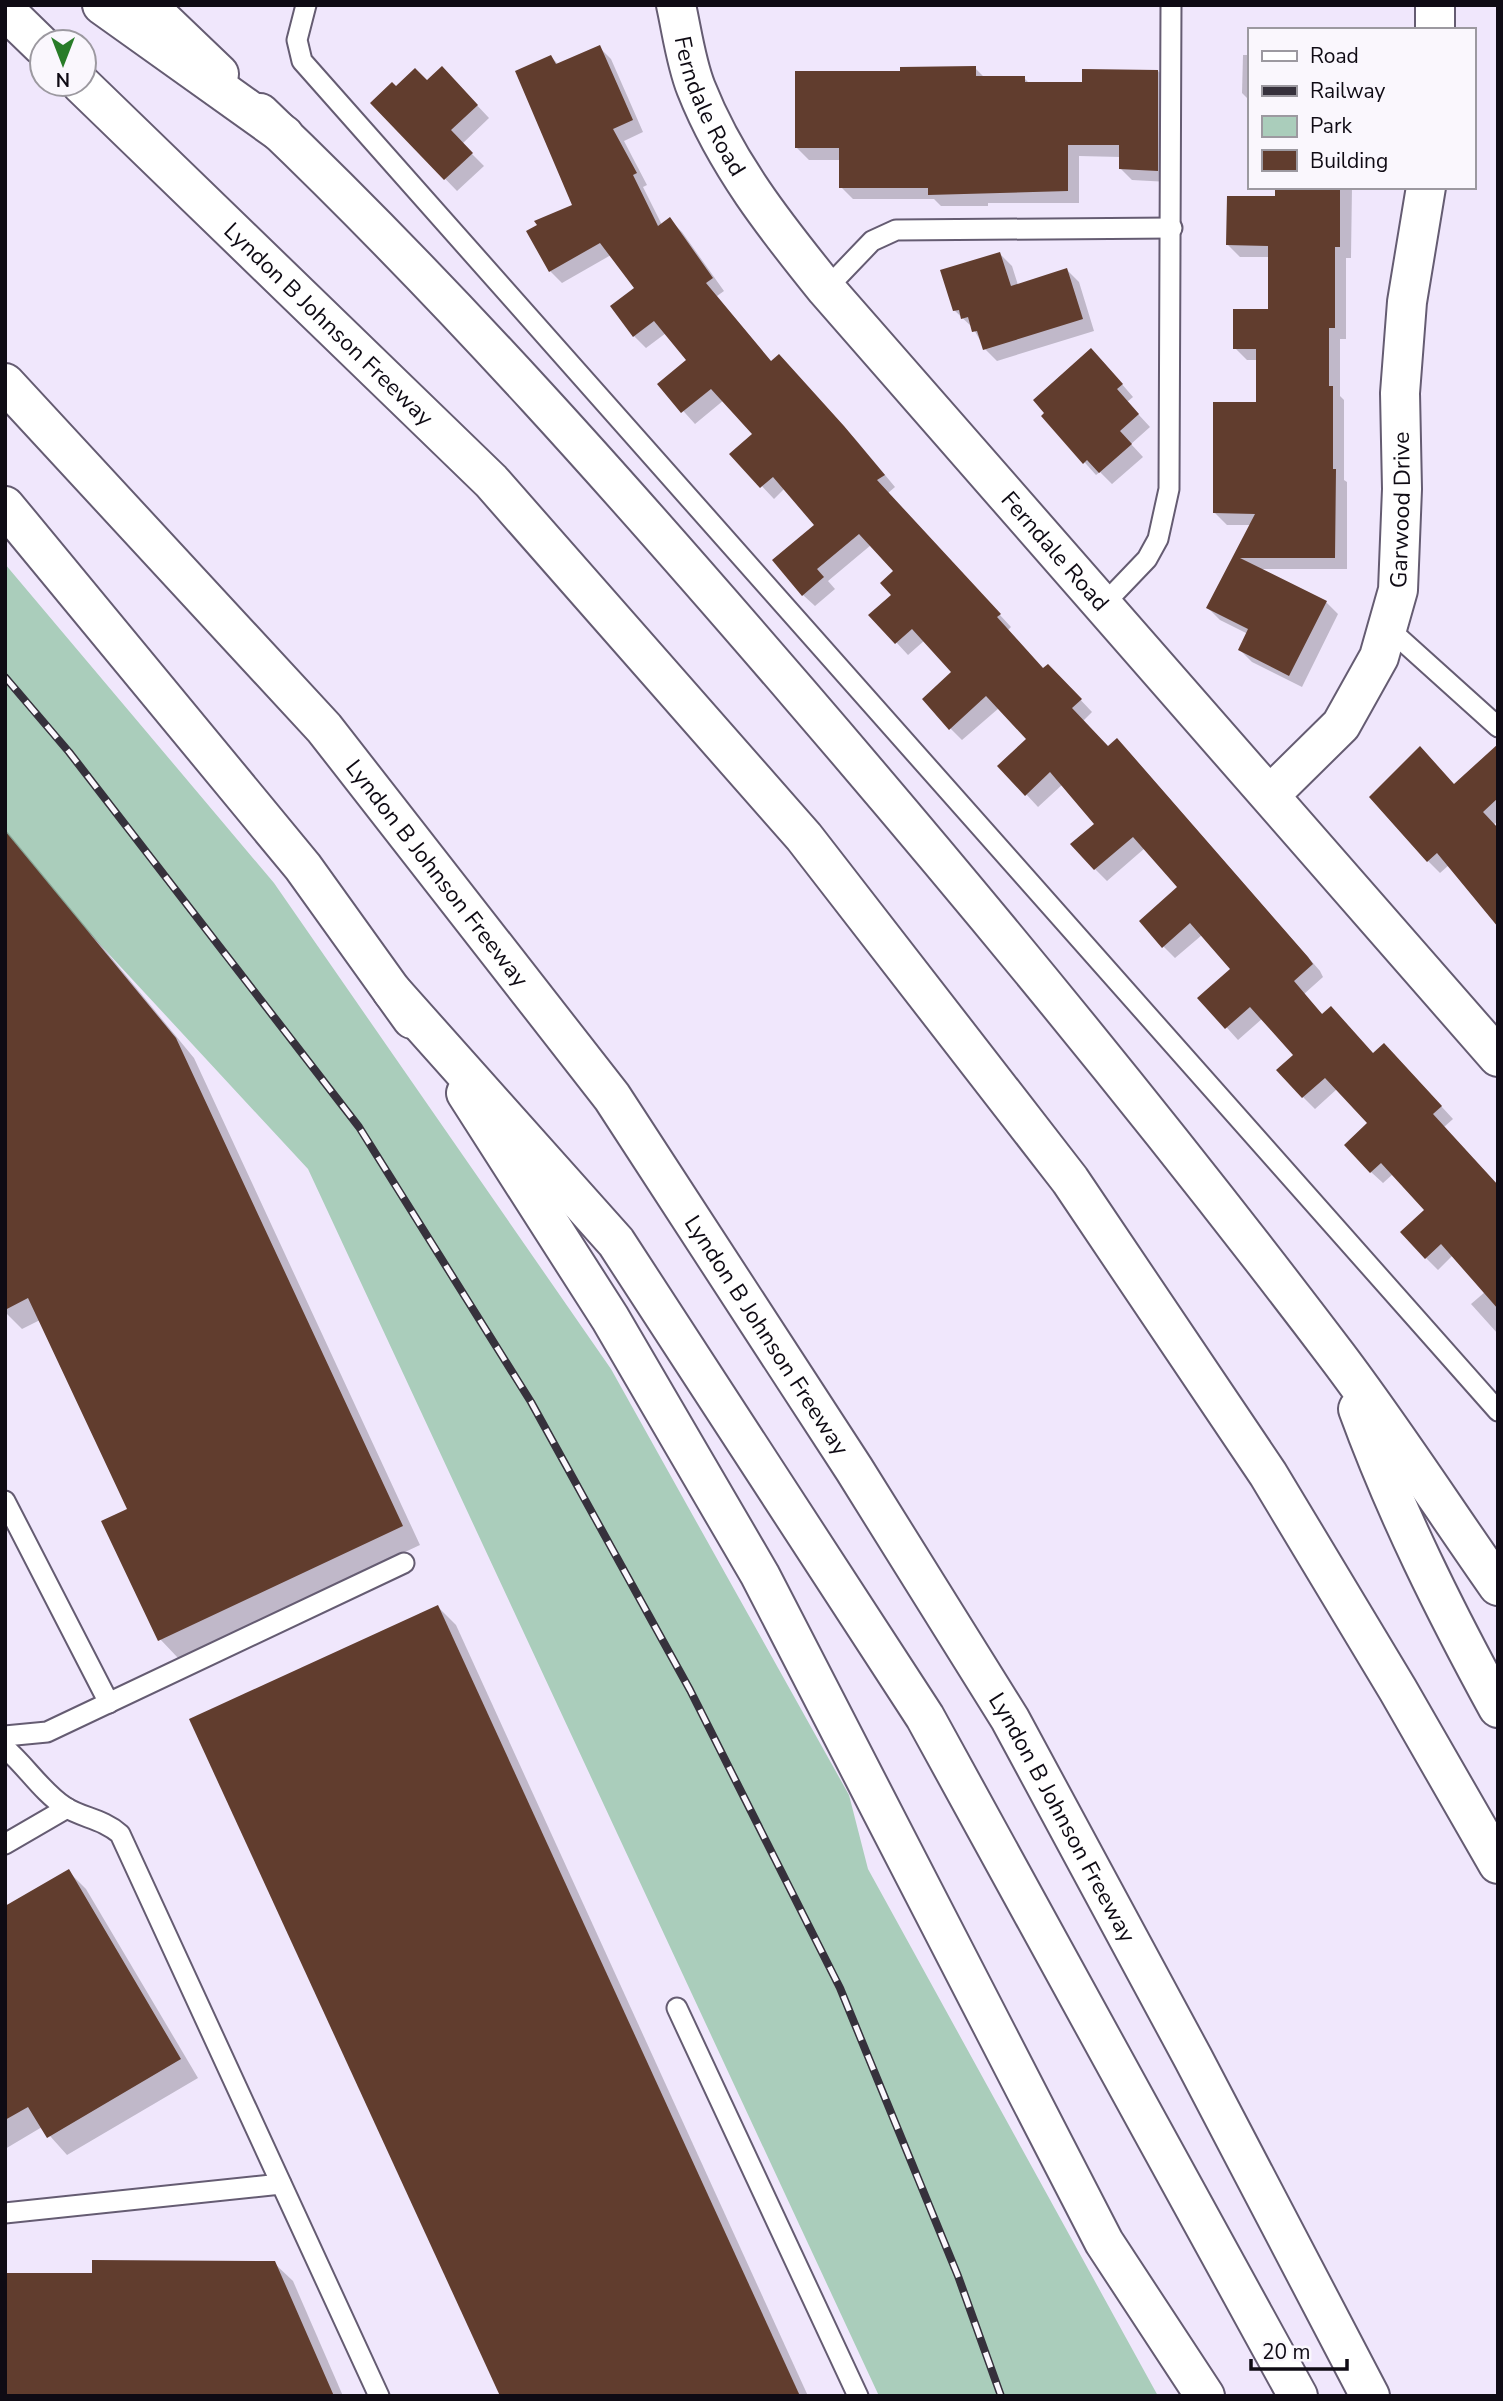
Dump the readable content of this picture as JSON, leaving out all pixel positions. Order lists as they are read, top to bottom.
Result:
{
  "streets": {
    "main road": ["Ferndale Road", "Lyndon B Johnson Freeway", "Garwood Drive"]
  },
  "crossings": [
    ["Ferndale Road", "Garwood Drive"]
  ],
  "legend": [
    "Road",
    "Railway",
    "Park",
    "Building"
  ],
  "scale_bar": "20 m",
  "north": "bottom"
}
